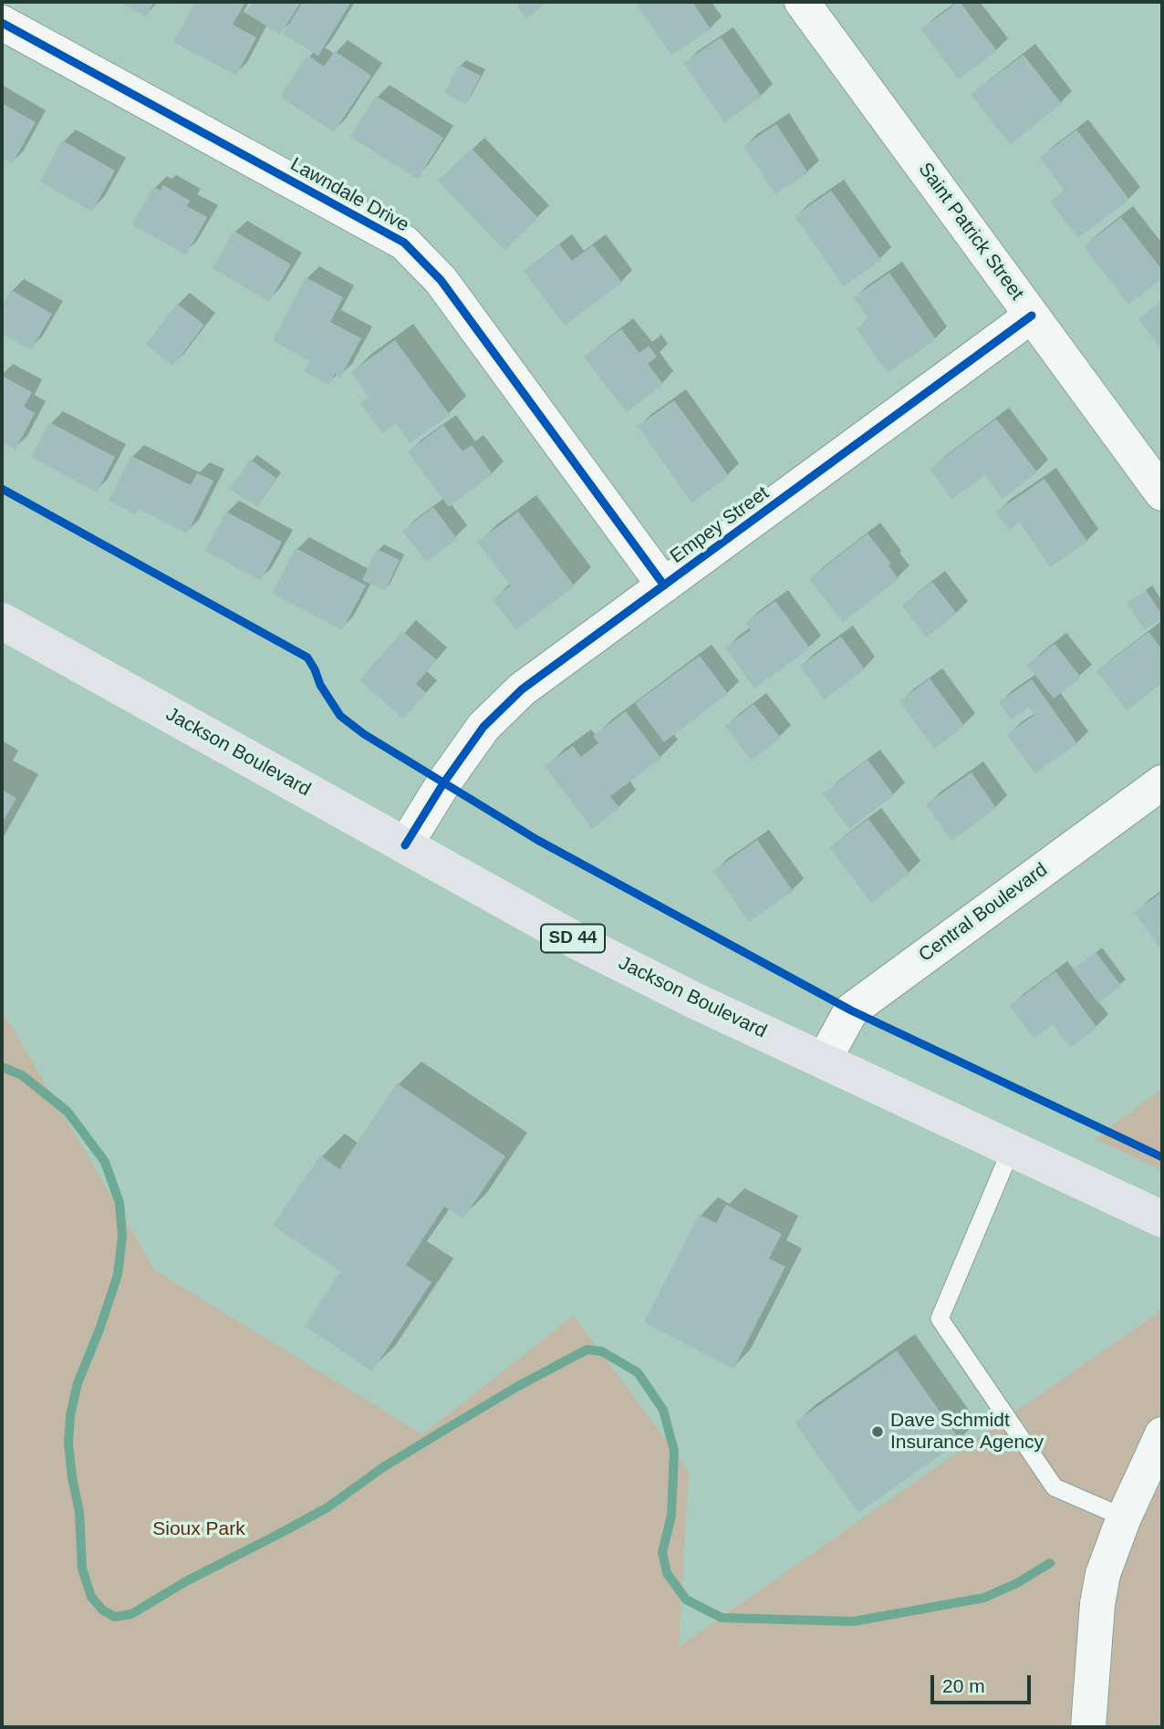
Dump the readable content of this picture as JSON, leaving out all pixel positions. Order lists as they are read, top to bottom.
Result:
{
  "streets": {
    "main road": ["Jackson Boulevard", "SD 44"],
    "street": [
      "Lawndale Drive",
      "Saint Patrick Street",
      "Empey Street",
      "Central Boulevard"
    ]
  },
  "crossings": [
    ["Lawndale Drive", "Empey Street"],
    ["Saint Patrick Street", "Empey Street"],
    ["Empey Street", "Jackson Boulevard"],
    ["Jackson Boulevard", "Central Boulevard"]
  ],
  "parks": ["Sioux Park"],
  "places": ["Dave Schmidt Insurance Agency"],
  "scale_bar": "20 m"
}
